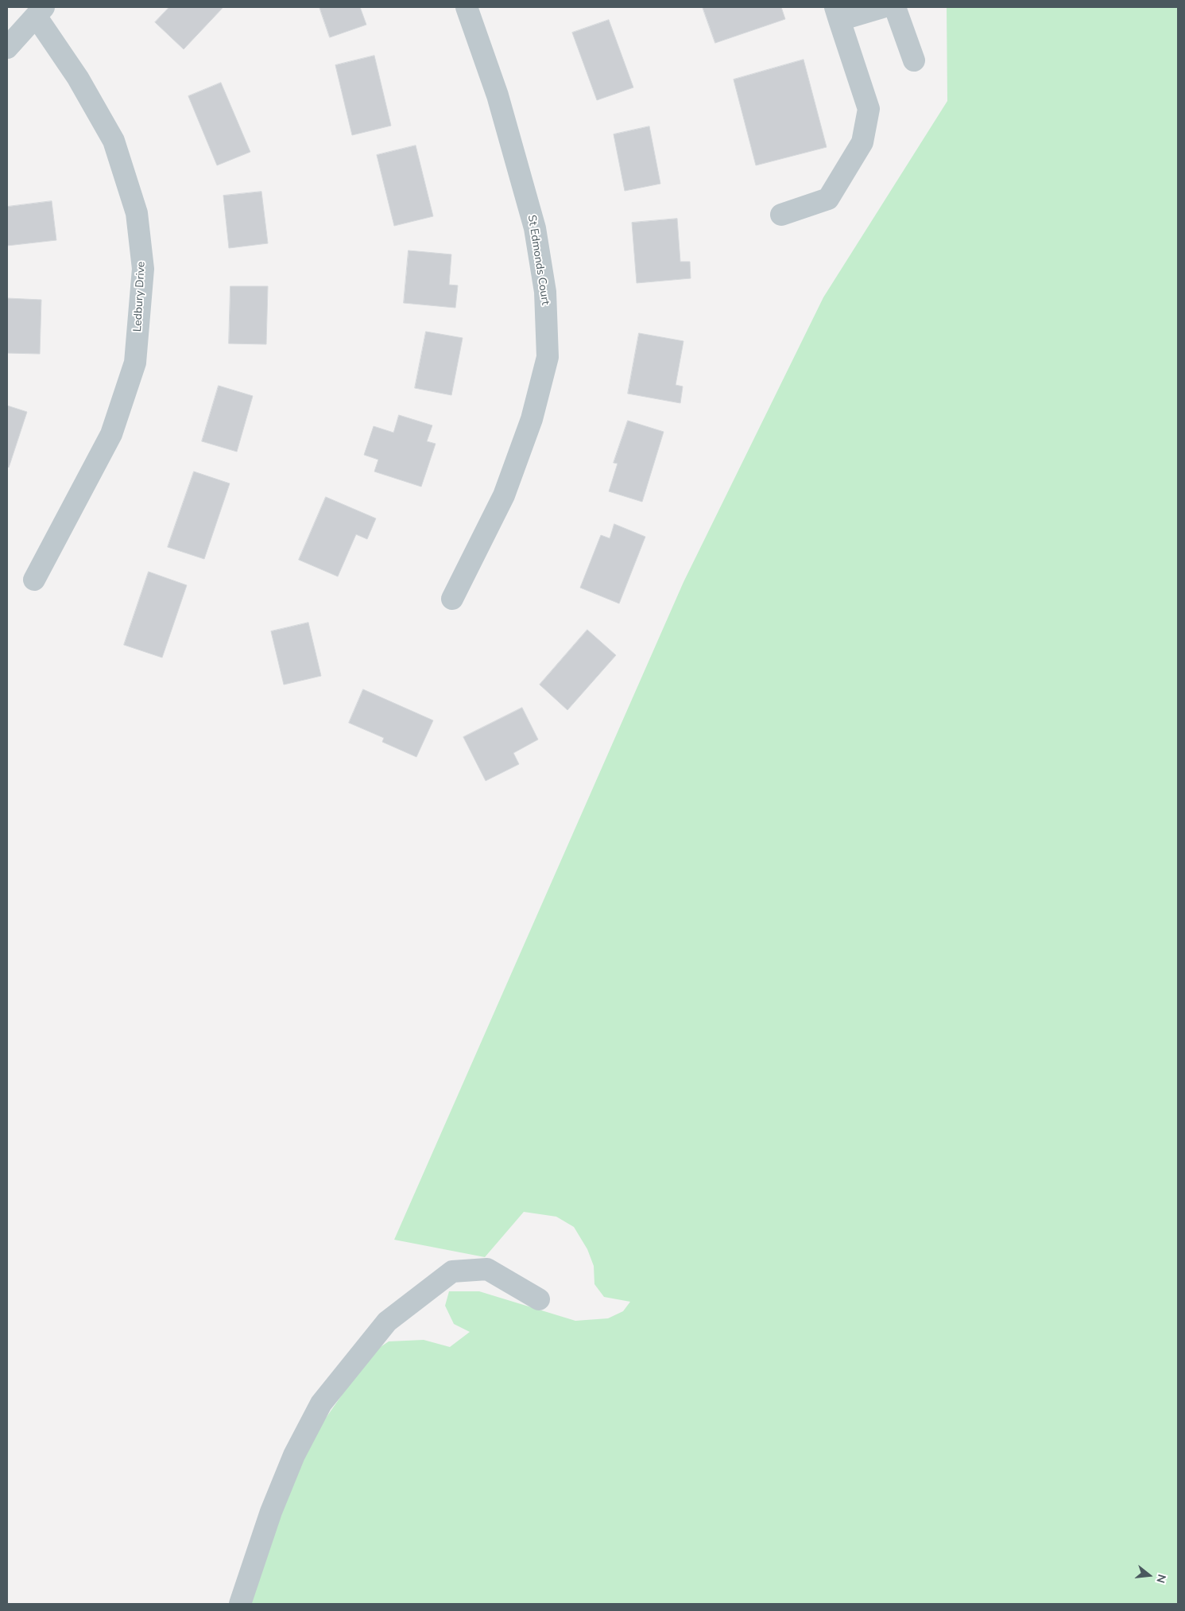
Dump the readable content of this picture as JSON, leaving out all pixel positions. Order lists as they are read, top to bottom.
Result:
{
  "streets": {
    "street": ["St Edmonds Court", "Ledbury Drive"]
  },
  "north": "right"
}
